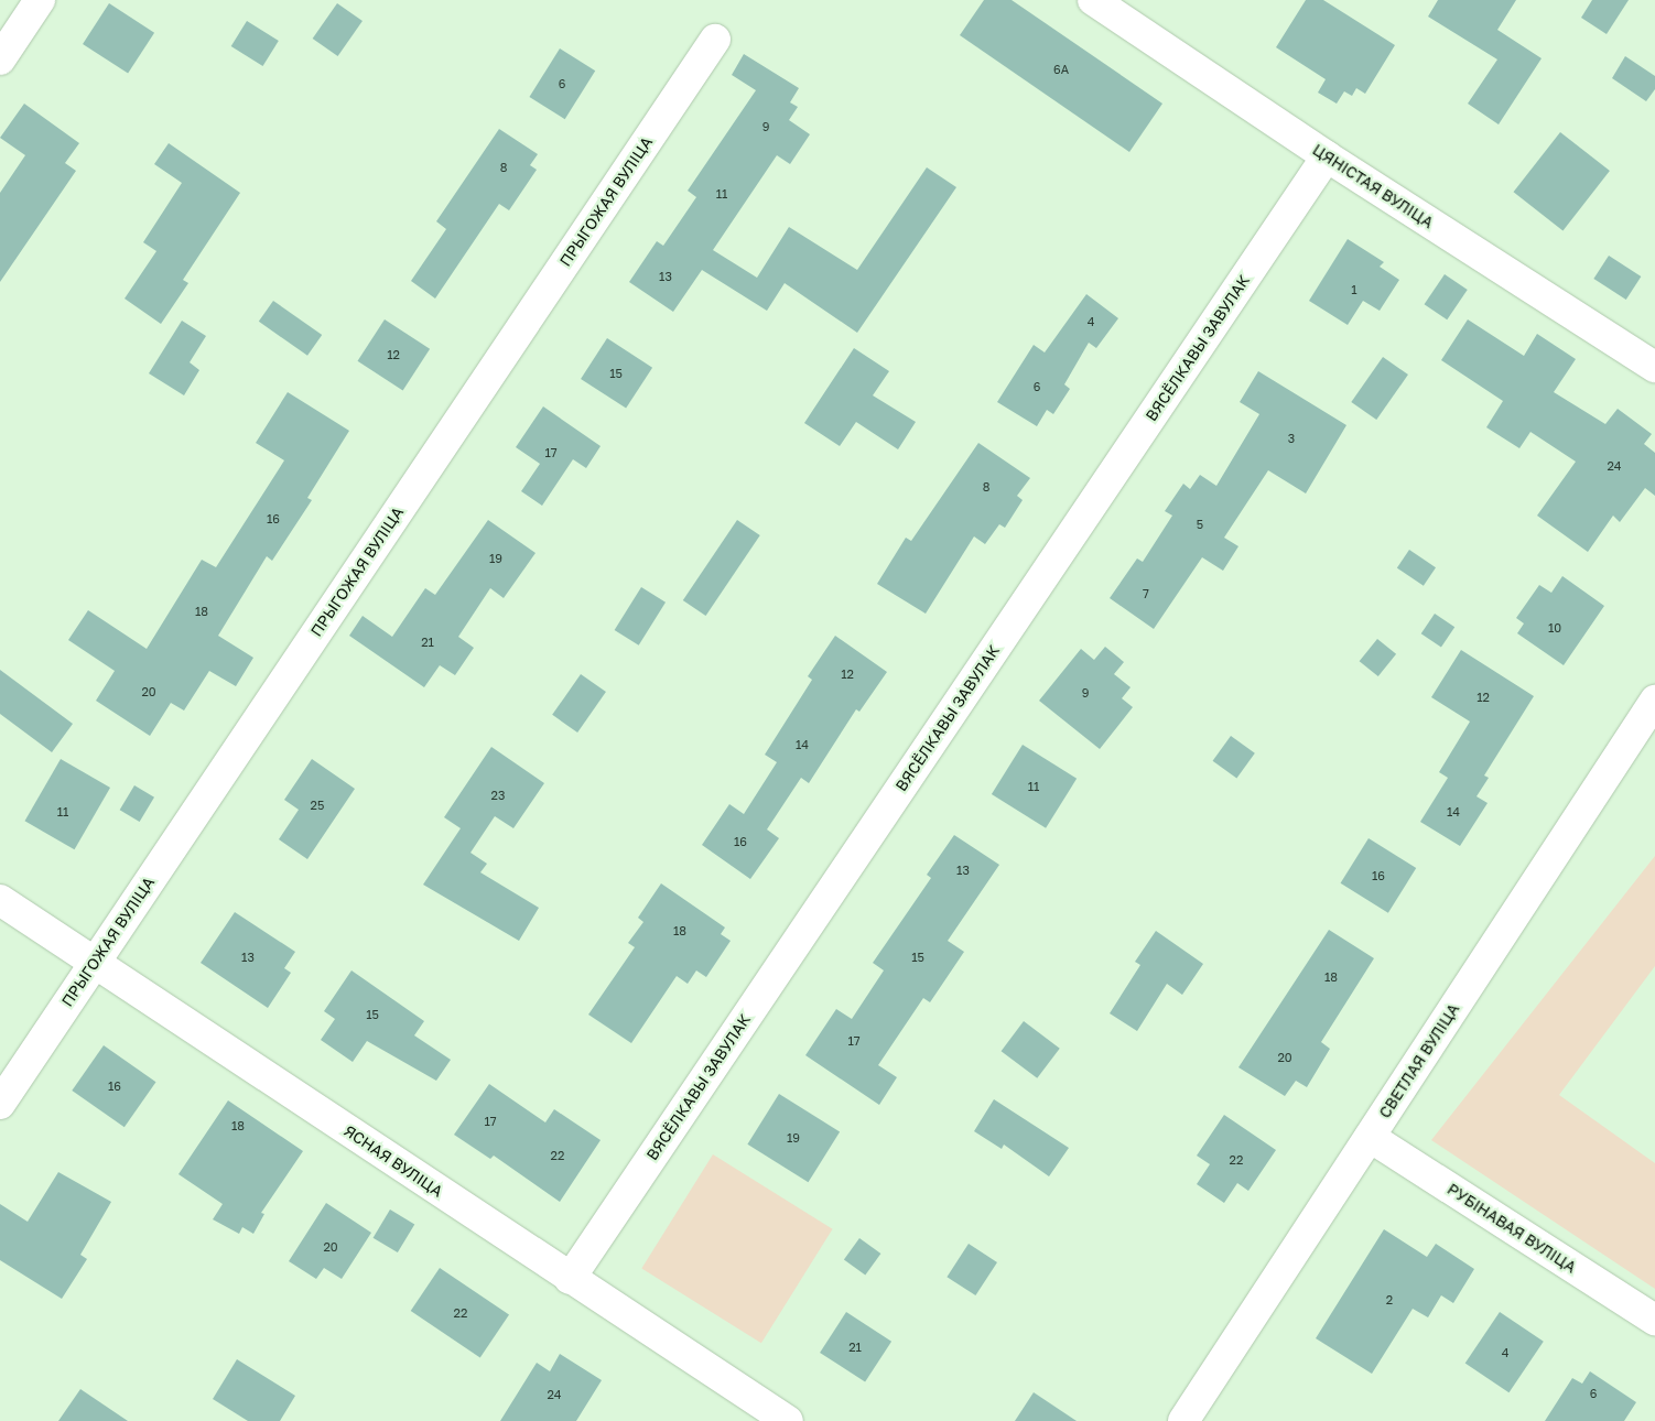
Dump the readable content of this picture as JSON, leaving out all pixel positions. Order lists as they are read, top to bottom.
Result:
{
  "streets": {
    "street": [
      "ЦЯНІСТАЯ ВУЛІЦА",
      "ПРЫГОЖАЯ ВУЛІЦА",
      "ВЯСЁЛКАВЫ ЗАВУЛАК",
      "СВЕТЛАЯ ВУЛІЦА",
      "ЯСНАЯ ВУЛІЦА",
      "РУБІНАВАЯ ВУЛІЦА"
    ]
  },
  "crossings": [
    ["ЦЯНІСТАЯ ВУЛІЦА", "ВЯСЁЛКАВЫ ЗАВУЛАК"],
    ["ПРЫГОЖАЯ ВУЛІЦА", "ЯСНАЯ ВУЛІЦА"],
    ["ВЯСЁЛКАВЫ ЗАВУЛАК", "ЯСНАЯ ВУЛІЦА"],
    ["СВЕТЛАЯ ВУЛІЦА", "РУБІНАВАЯ ВУЛІЦА"]
  ],
  "house_numbers": [
    "6А",
    "6",
    "9",
    "8",
    "11",
    "13",
    "1",
    "4",
    "12",
    "15",
    "6",
    "3",
    "17",
    "24",
    "8",
    "16",
    "5",
    "19",
    "7",
    "18",
    "10",
    "21",
    "12",
    "20",
    "9",
    "12",
    "14",
    "11",
    "23",
    "25",
    "11",
    "14",
    "16",
    "13",
    "16",
    "18",
    "13",
    "15",
    "18",
    "15",
    "17",
    "20",
    "16",
    "17",
    "18",
    "19",
    "22",
    "22",
    "20",
    "2",
    "22",
    "21",
    "4",
    "6",
    "24"
  ]
}
